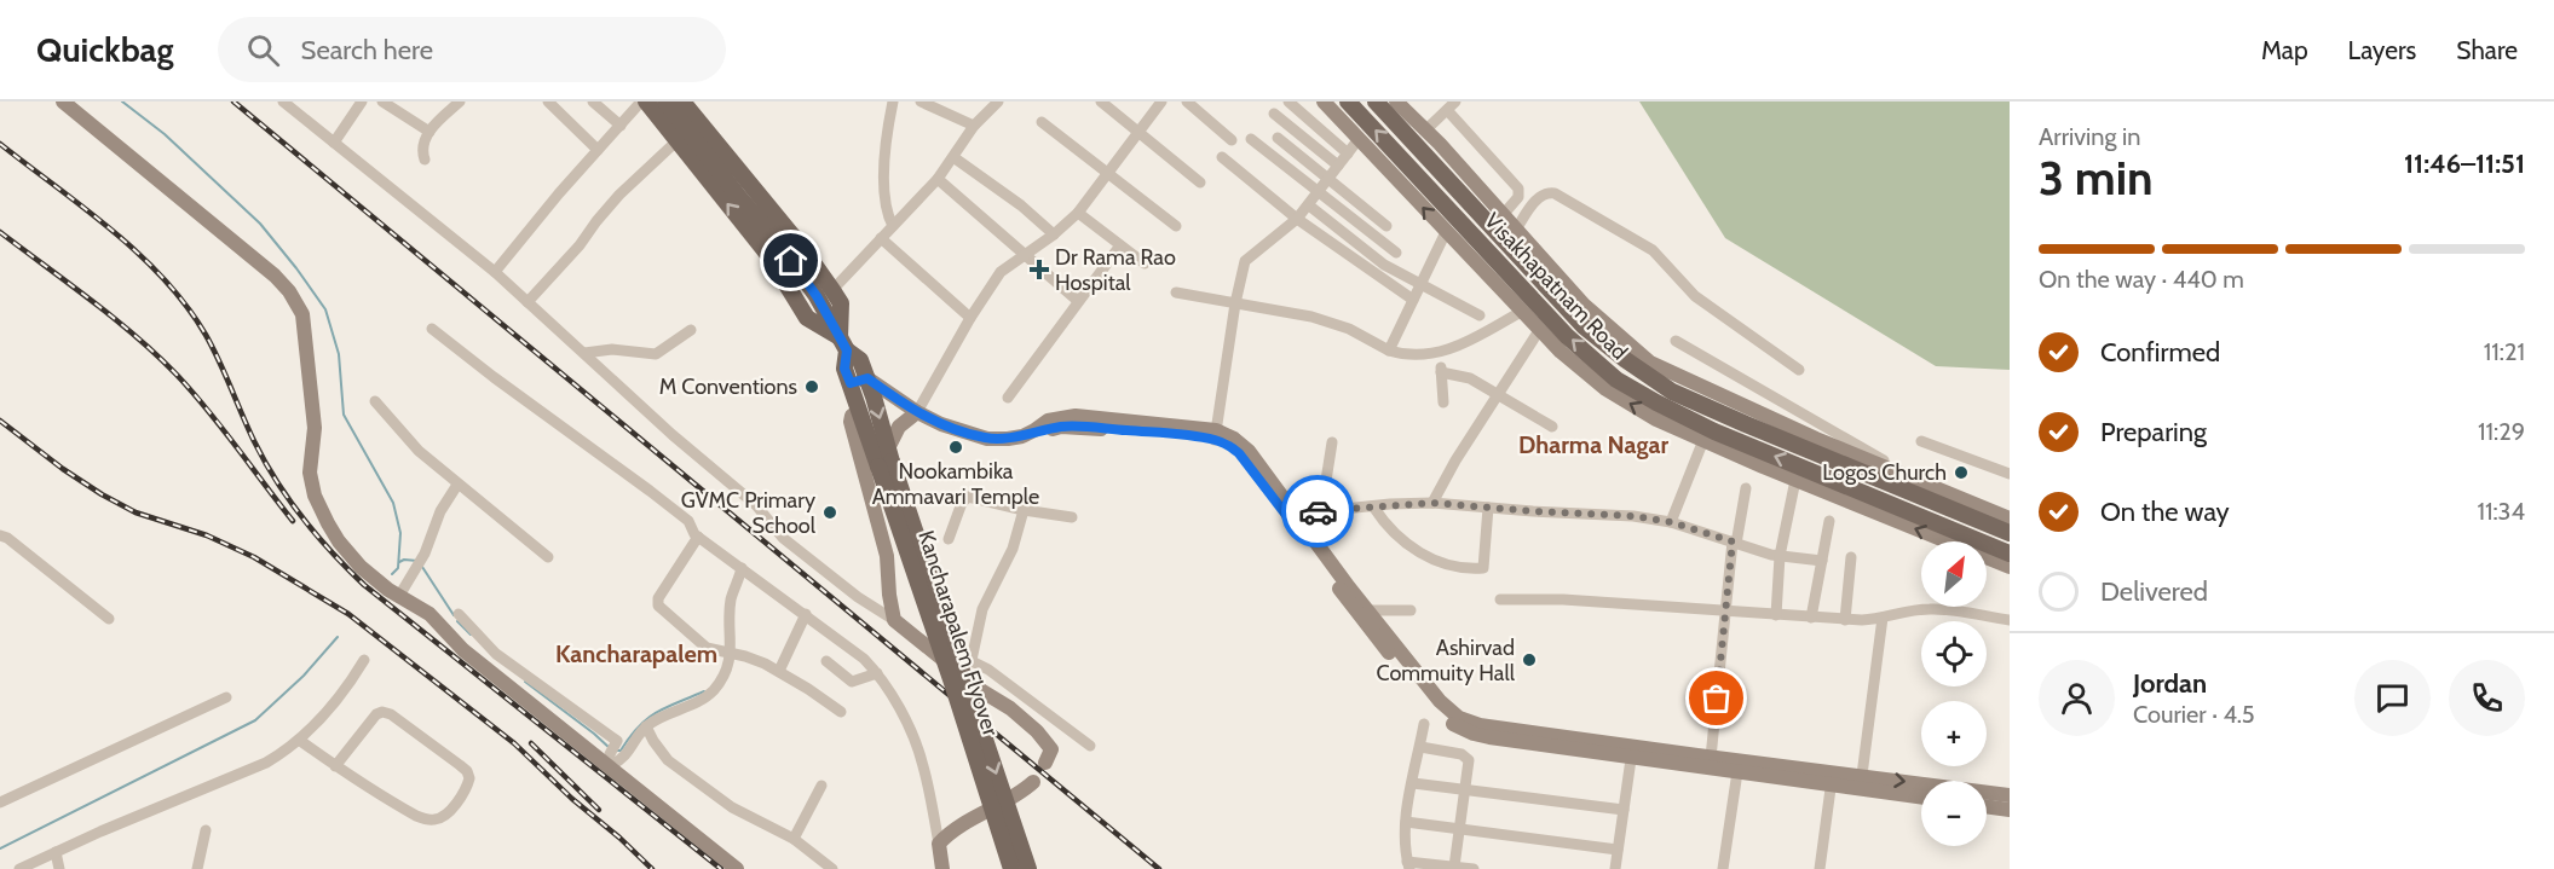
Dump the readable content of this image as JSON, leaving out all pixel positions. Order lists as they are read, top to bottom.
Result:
{
  "streets": {
    "main road": ["Visakhapatnam Road", "Kancharapalem Flyover"]
  },
  "districts": ["Dharma Nagar", "Kancharapalem"],
  "places": {
    "health": ["Dr Rama Rao Hospital"],
    "other": [
      "M Conventions",
      "Nookambika Ammavari Temple",
      "Logos Church",
      "GVMC Primary School",
      "Ashirvad Commuity Hall"
    ]
  },
  "north": "top right",
  "page": {
    "header": "Quickbag",
    "search": "Search here",
    "nav": ["Map", "Layers", "Share"],
    "heading": ["3 min", "Arriving in", "11:46–11:51"],
    "panel": ["Jordan", "Courier · 4.5"],
    "bar": "On the way · 440 m",
    "list": [
      ["Confirmed", "11:21"],
      ["Preparing", "11:29"],
      ["On the way", "11:34"],
      "Delivered"
    ],
    "map_buttons": ["+", "−"]
  }
}
